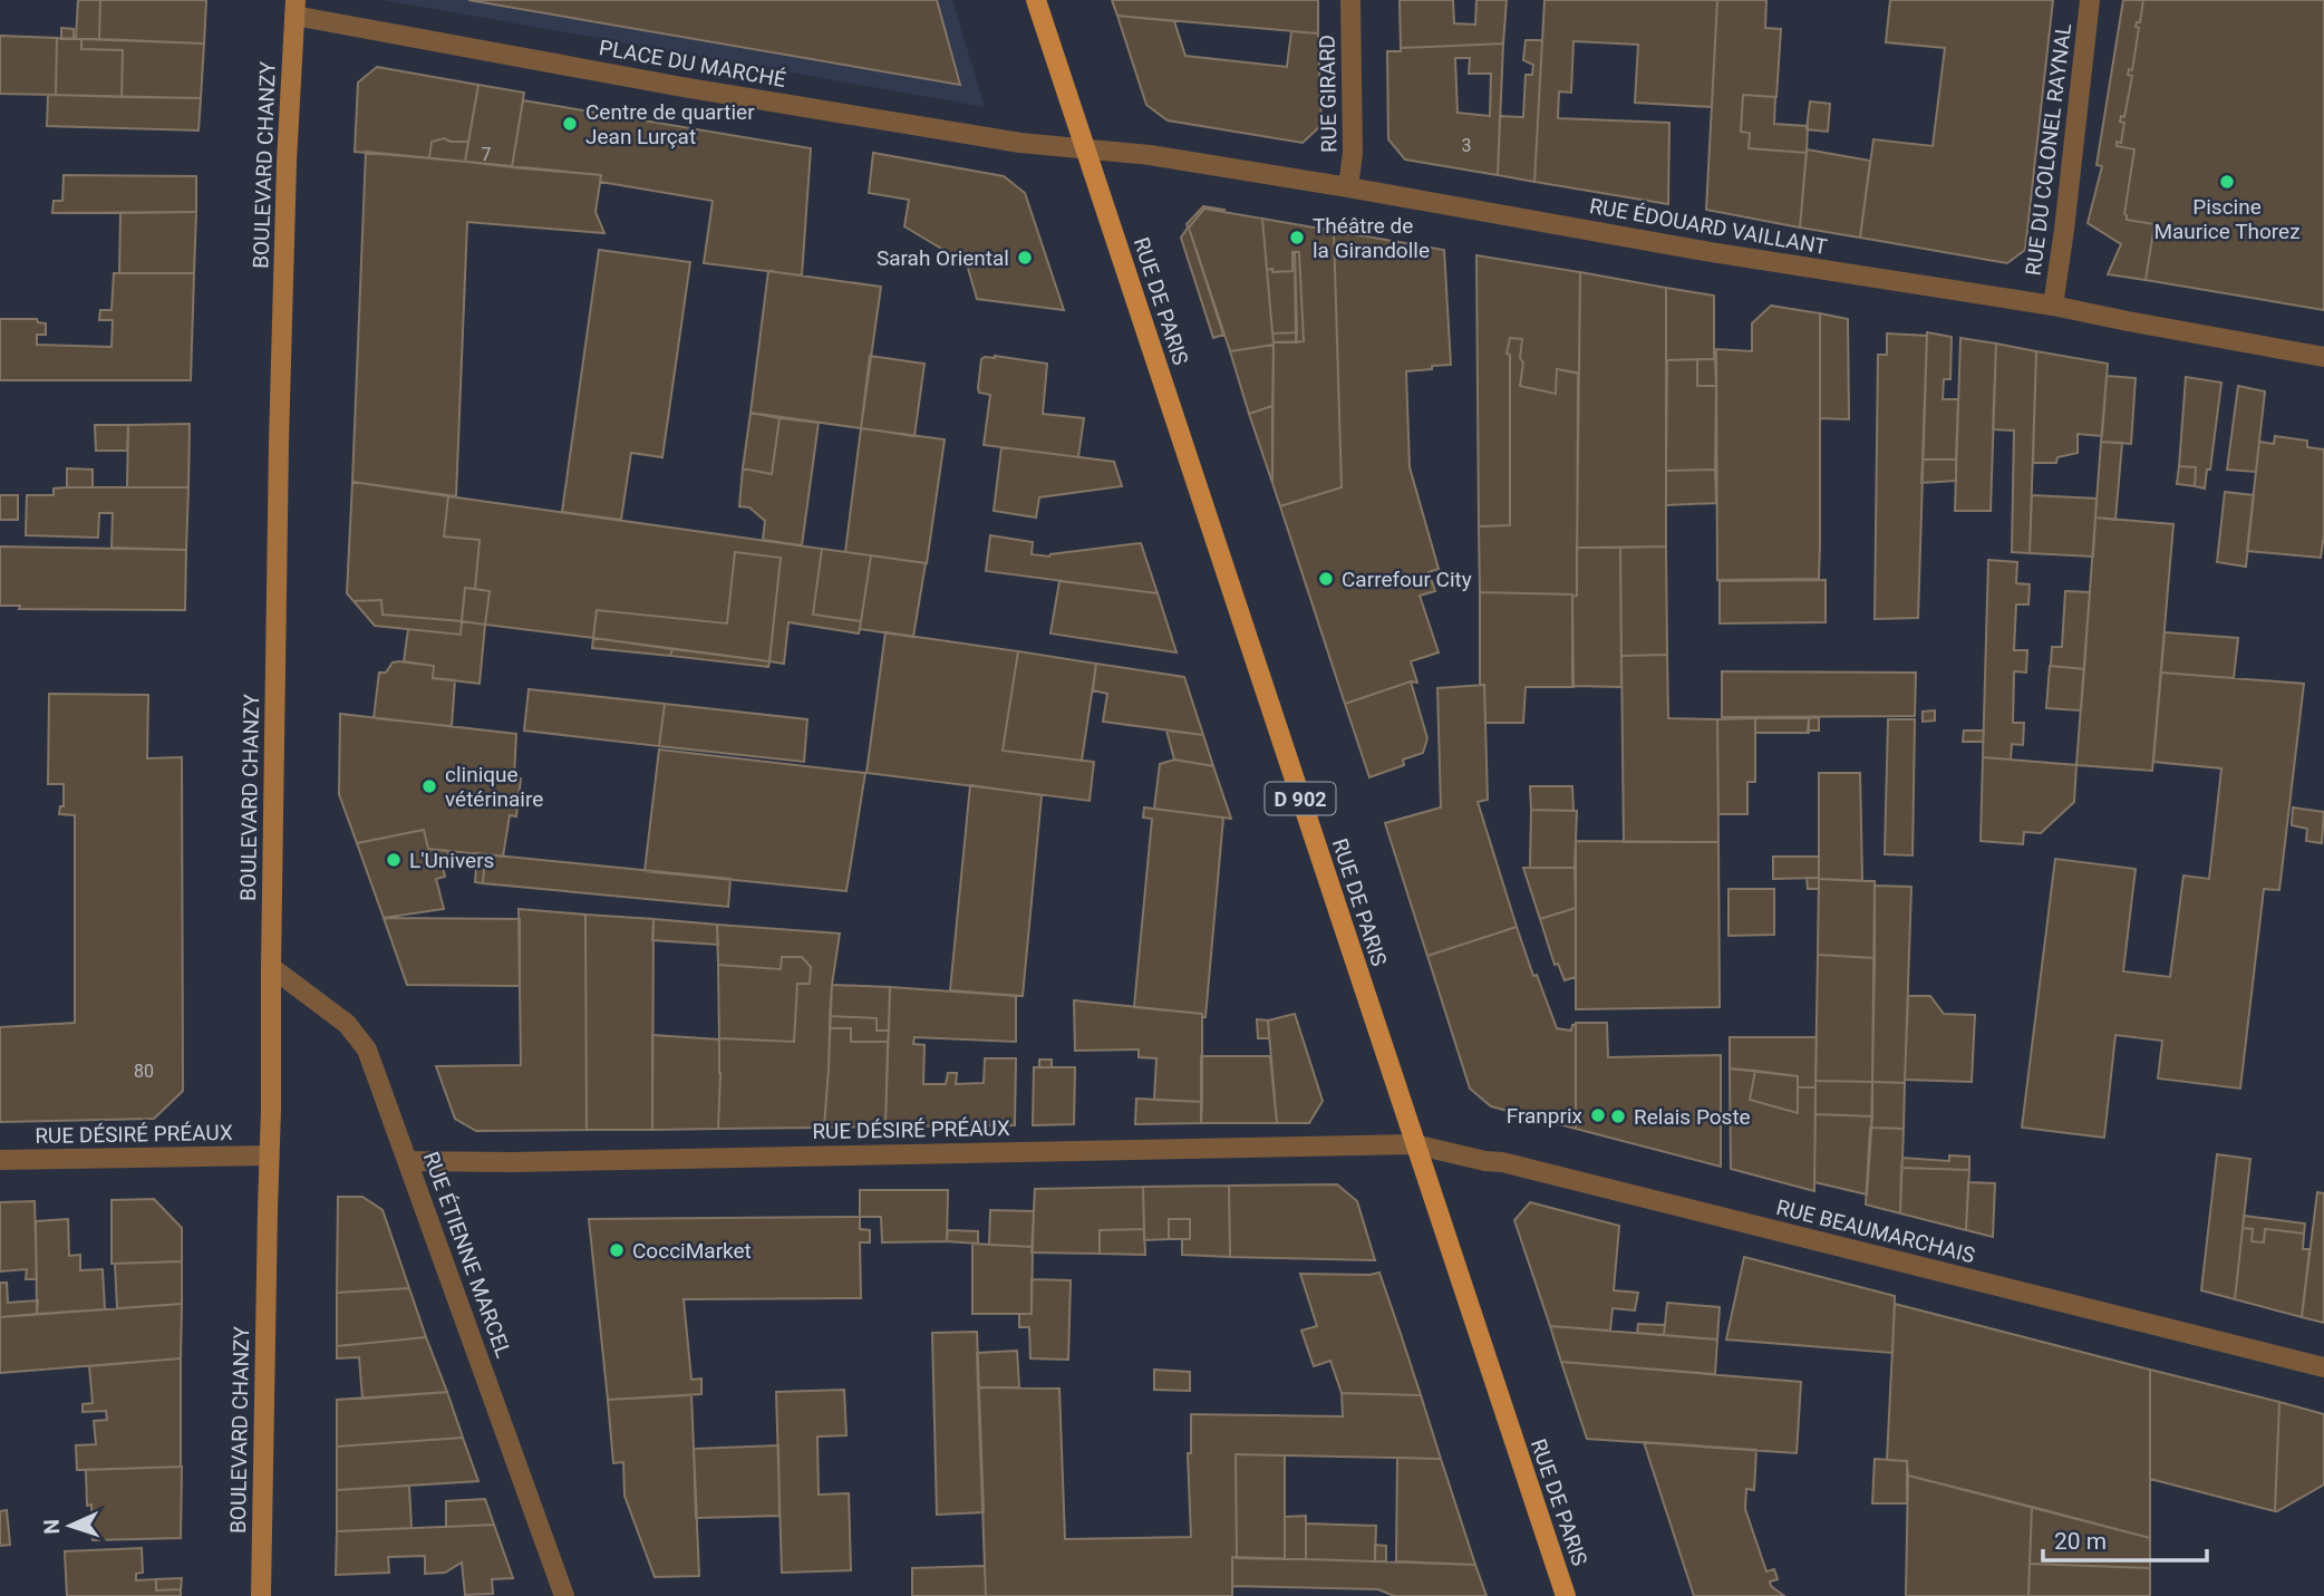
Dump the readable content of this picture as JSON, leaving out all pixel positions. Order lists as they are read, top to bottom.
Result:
{
  "streets": {
    "main road": ["BOULEVARD CHANZY", "RUE DE PARIS", "D 902"],
    "street": [
      "PLACE DU MARCHÉ",
      "RUE GIRARD",
      "RUE DU COLONEL RAYNAL",
      "RUE ÉDOUARD VAILLANT",
      "RUE DÉSIRÉ PRÉAUX",
      "RUE BEAUMARCHAIS",
      "RUE ÉTIENNE MARCEL"
    ]
  },
  "crossings": [
    ["PLACE DU MARCHÉ", "BOULEVARD CHANZY"],
    ["PLACE DU MARCHÉ", "RUE ÉDOUARD VAILLANT"],
    ["PLACE DU MARCHÉ", "RUE DE PARIS"],
    ["RUE GIRARD", "RUE ÉDOUARD VAILLANT"],
    ["RUE DU COLONEL RAYNAL", "RUE ÉDOUARD VAILLANT"],
    ["BOULEVARD CHANZY", "RUE DÉSIRÉ PRÉAUX"],
    ["BOULEVARD CHANZY", "RUE ÉTIENNE MARCEL"],
    ["RUE ÉDOUARD VAILLANT", "RUE DE PARIS"],
    ["RUE DE PARIS", "RUE DÉSIRÉ PRÉAUX"],
    ["RUE DE PARIS", "RUE BEAUMARCHAIS"],
    ["RUE DÉSIRÉ PRÉAUX", "RUE BEAUMARCHAIS"],
    ["RUE DÉSIRÉ PRÉAUX", "RUE ÉTIENNE MARCEL"]
  ],
  "places": [
    "Centre de quartier Jean Lurçat",
    "Piscine Maurice Thorez",
    "Théâtre de la Girandolle",
    "Sarah Oriental",
    "Carrefour City",
    "clinique vétérinaire",
    "L'Univers",
    "Franprix",
    "Relais Poste",
    "CocciMarket"
  ],
  "house_numbers": ["3", "7", "80"],
  "scale_bar": "20 m",
  "north": "left"
}
